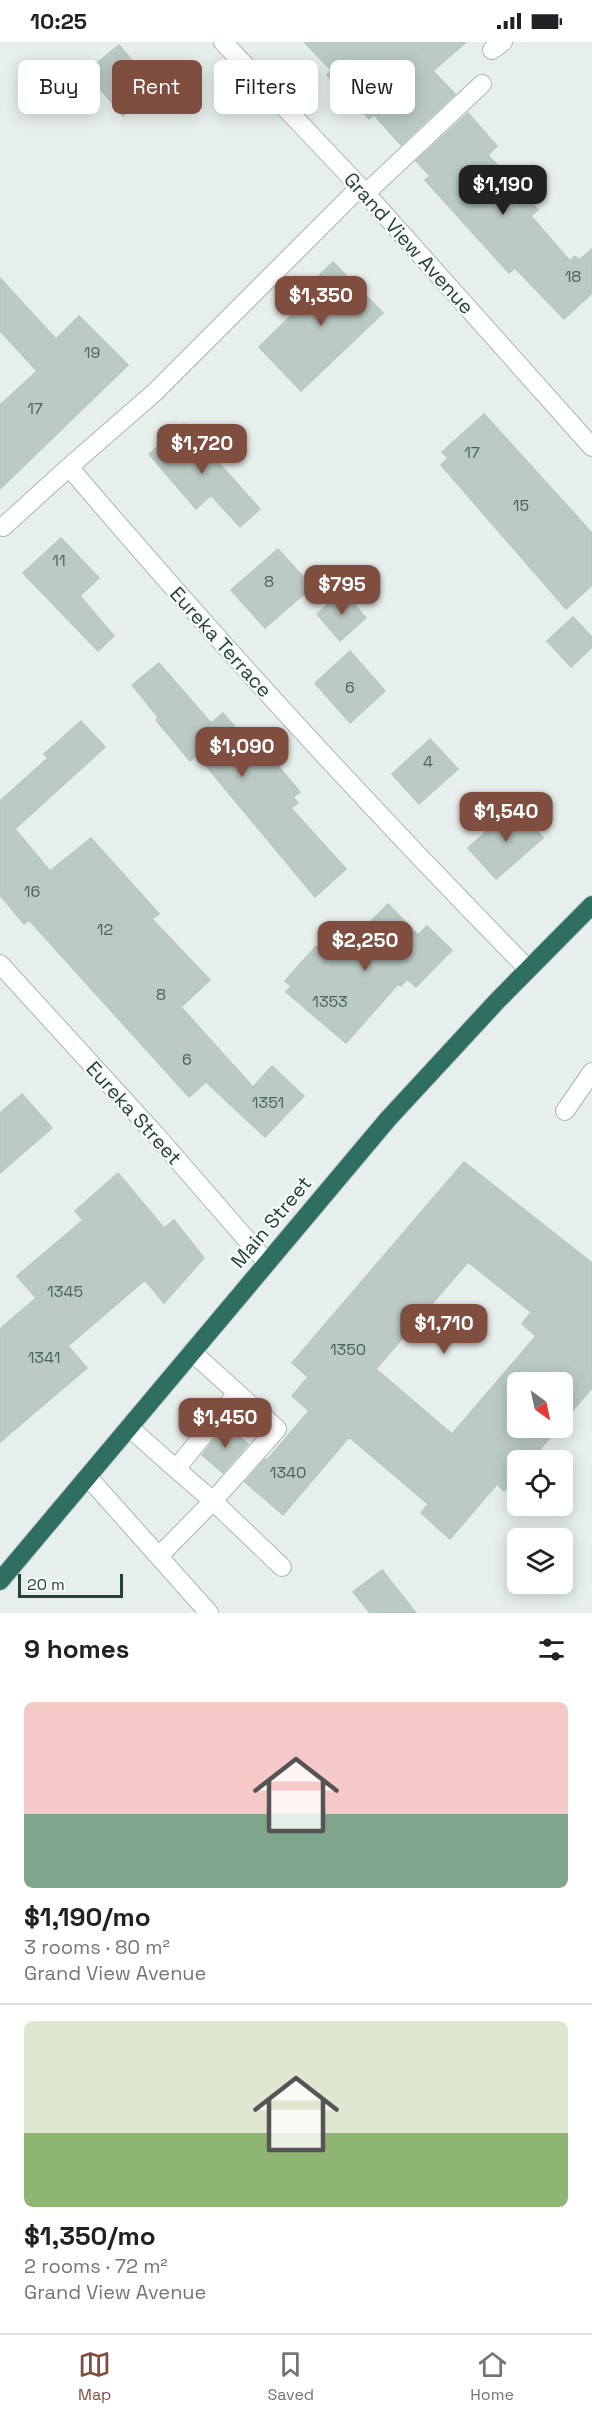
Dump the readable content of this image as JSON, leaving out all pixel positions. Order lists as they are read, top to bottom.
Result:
{
  "streets": {
    "highway": ["Main Street"],
    "street": ["Grand View Avenue", "Eureka Terrace", "Eureka Street"]
  },
  "crossings": [
    ["Eureka Terrace", "Main Street"],
    ["Eureka Street", "Main Street"]
  ],
  "house_numbers": [
    "18",
    "19",
    "17",
    "17",
    "15",
    "11",
    "8",
    "6",
    "4",
    "16",
    "12",
    "8",
    "1353",
    "6",
    "1351",
    "1345",
    "1350",
    "1341",
    "1340"
  ],
  "scale_bar": "20 m",
  "north": "bottom right",
  "page": {
    "status": "10:25",
    "chip": [
      "Buy",
      "Rent",
      "Filters",
      "New"
    ],
    "price": [
      "$1,190",
      "$1,350",
      "$1,720",
      "$795",
      "$1,090",
      "$1,540",
      "$2,250",
      "$1,710",
      "$1,450"
    ],
    "scale": "20 m",
    "heading": "9 homes",
    "list": [
      {
        "name": "$1,190/mo",
        "note": "3 rooms · 80 m² · Grand View Avenue"
      },
      {
        "name": "$1,350/mo",
        "note": "2 rooms · 72 m² · Grand View Avenue"
      }
    ],
    "tabs": ["Map", "Saved", "Home"]
  }
}
